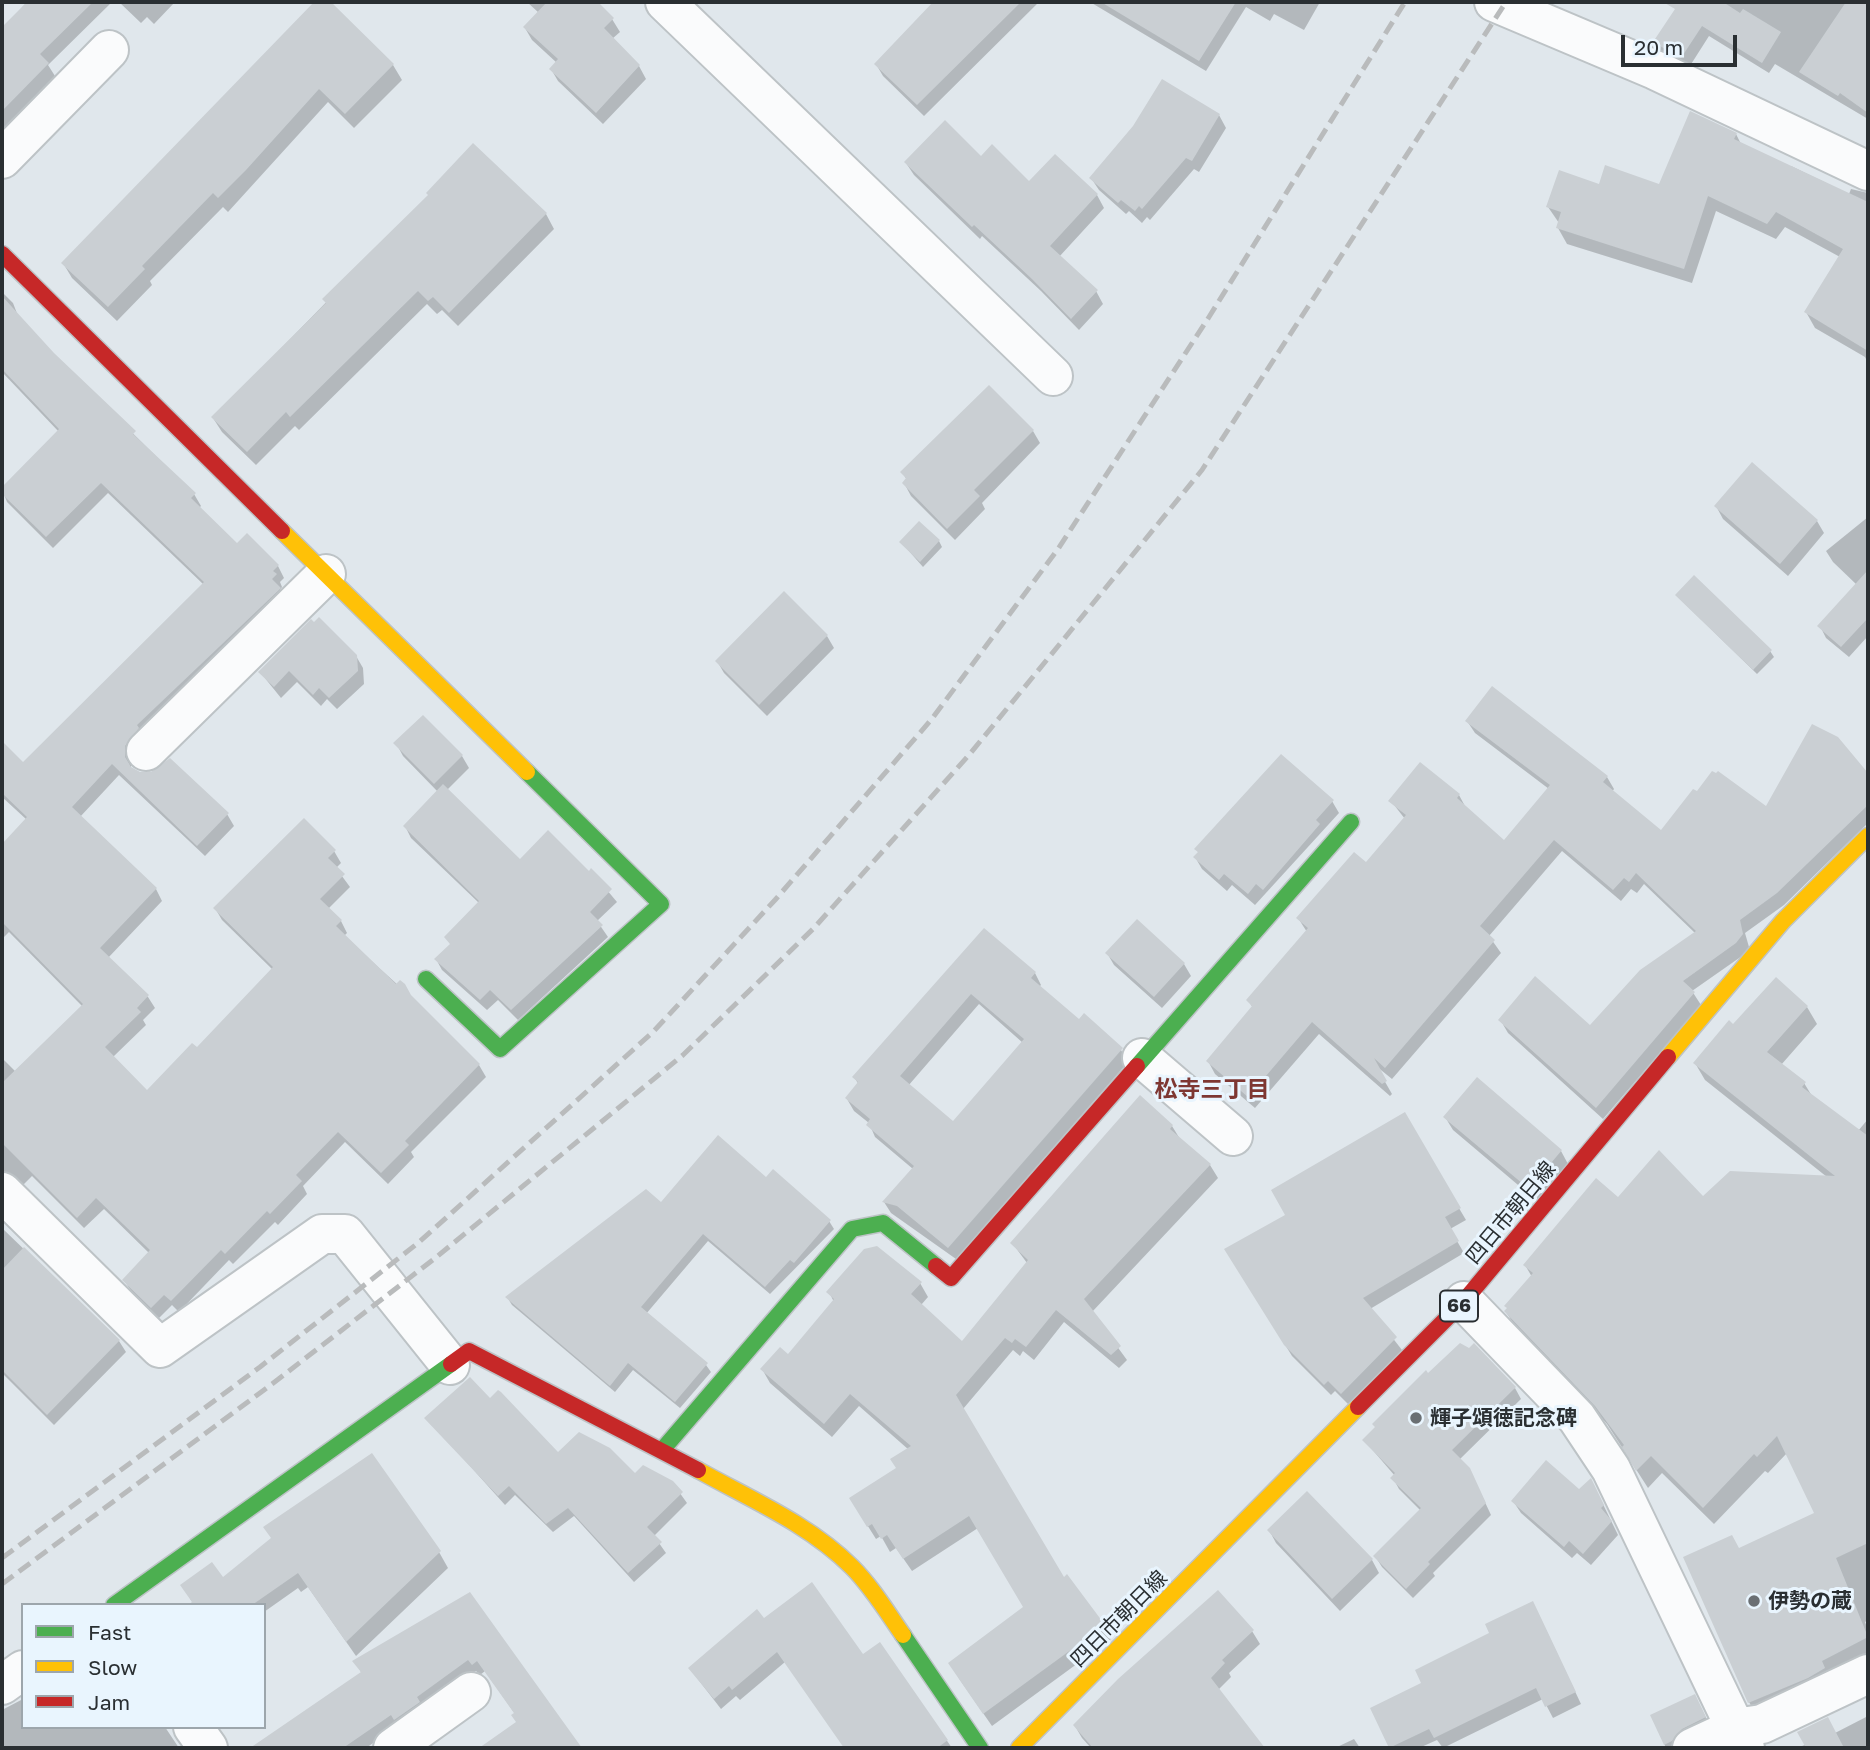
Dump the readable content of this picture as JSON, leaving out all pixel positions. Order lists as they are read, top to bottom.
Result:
{
  "streets": {
    "street": ["四日市朝日線", "66"]
  },
  "districts": ["松寺三丁目"],
  "places": ["輝子頌徳記念碑", "伊勢の蔵"],
  "legend": ["Fast", "Slow", "Jam"],
  "scale_bar": "20 m"
}
